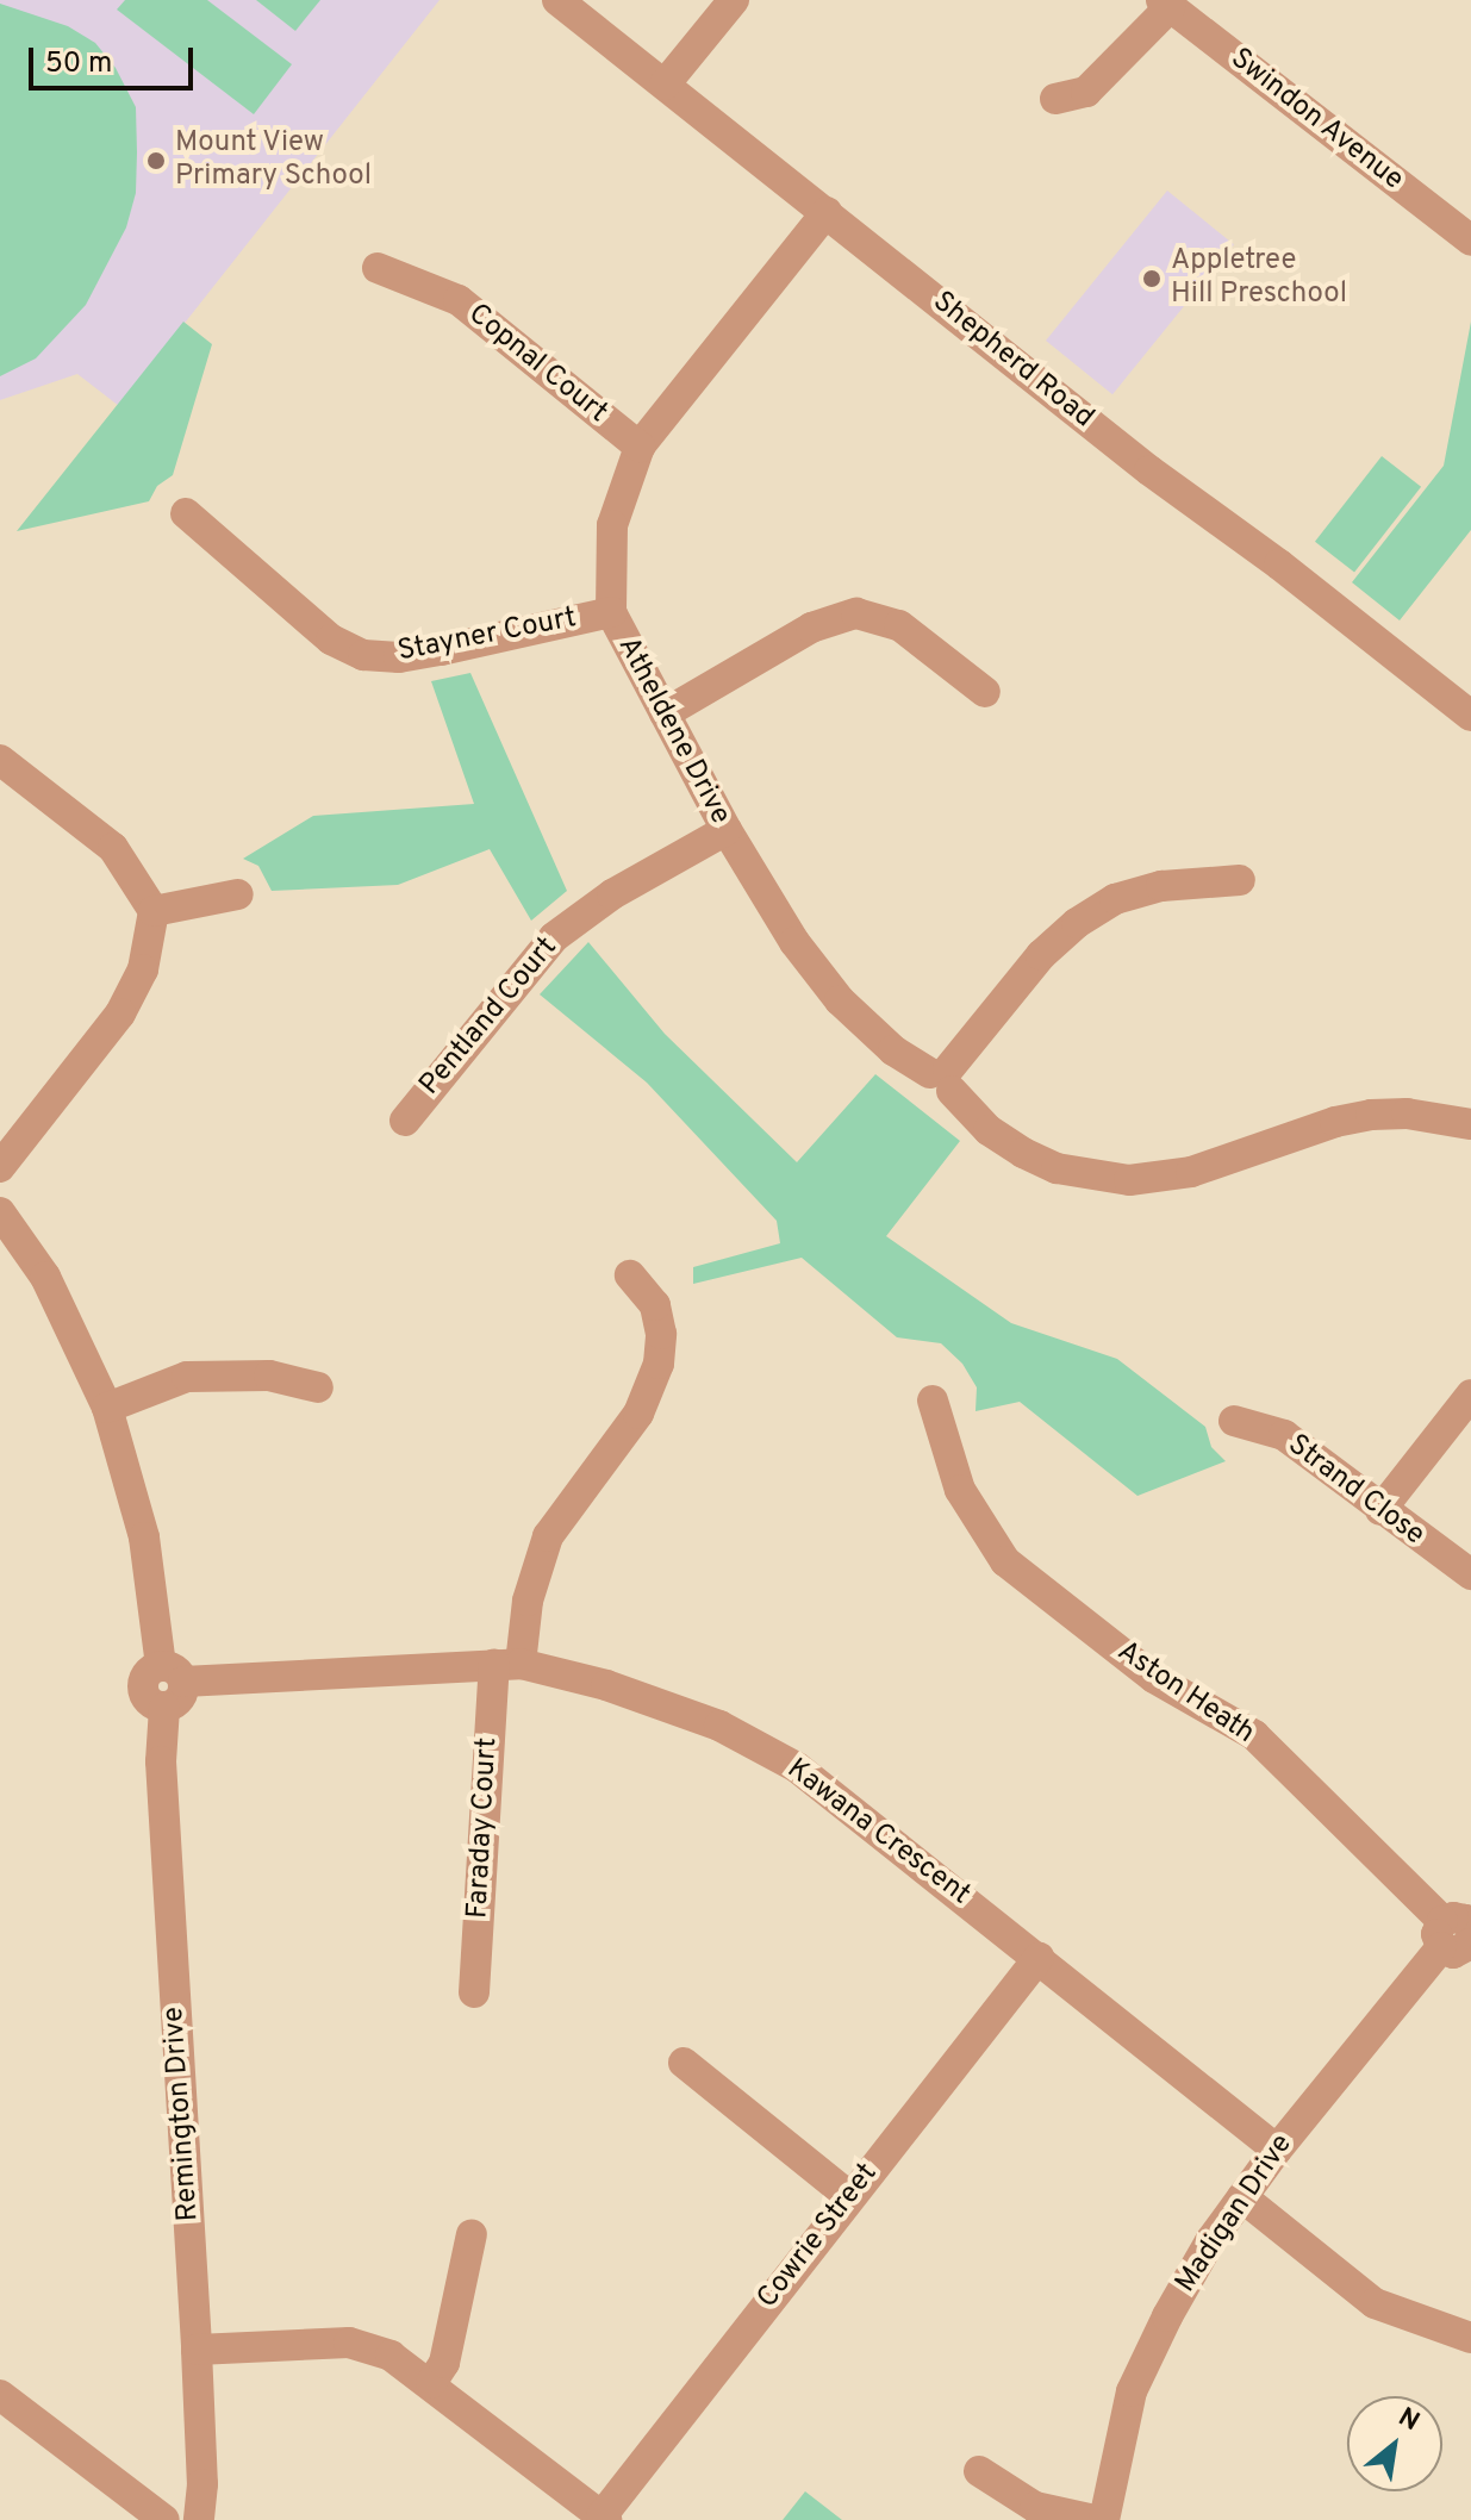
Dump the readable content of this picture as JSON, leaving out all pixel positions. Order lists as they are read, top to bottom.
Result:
{
  "streets": {
    "street": [
      "Swindon Avenue",
      "Shepherd Road",
      "Copnal Court",
      "Stayner Court",
      "Atheldene Drive",
      "Pentland Court",
      "Strand Close",
      "Aston Heath",
      "Faraday Court",
      "Kawana Crescent",
      "Remington Drive",
      "Madigan Drive",
      "Cowrie Street"
    ]
  },
  "crossings": [
    ["Shepherd Road", "Atheldene Drive"],
    ["Copnal Court", "Atheldene Drive"],
    ["Stayner Court", "Atheldene Drive"],
    ["Atheldene Drive", "Pentland Court"],
    ["Aston Heath", "Madigan Drive"],
    ["Faraday Court", "Kawana Crescent"],
    ["Kawana Crescent", "Remington Drive"],
    ["Kawana Crescent", "Madigan Drive"],
    ["Kawana Crescent", "Cowrie Street"]
  ],
  "places": ["Mount View Primary School", "Appletree Hill Preschool"],
  "scale_bar": "50 m",
  "north": "top right"
}
